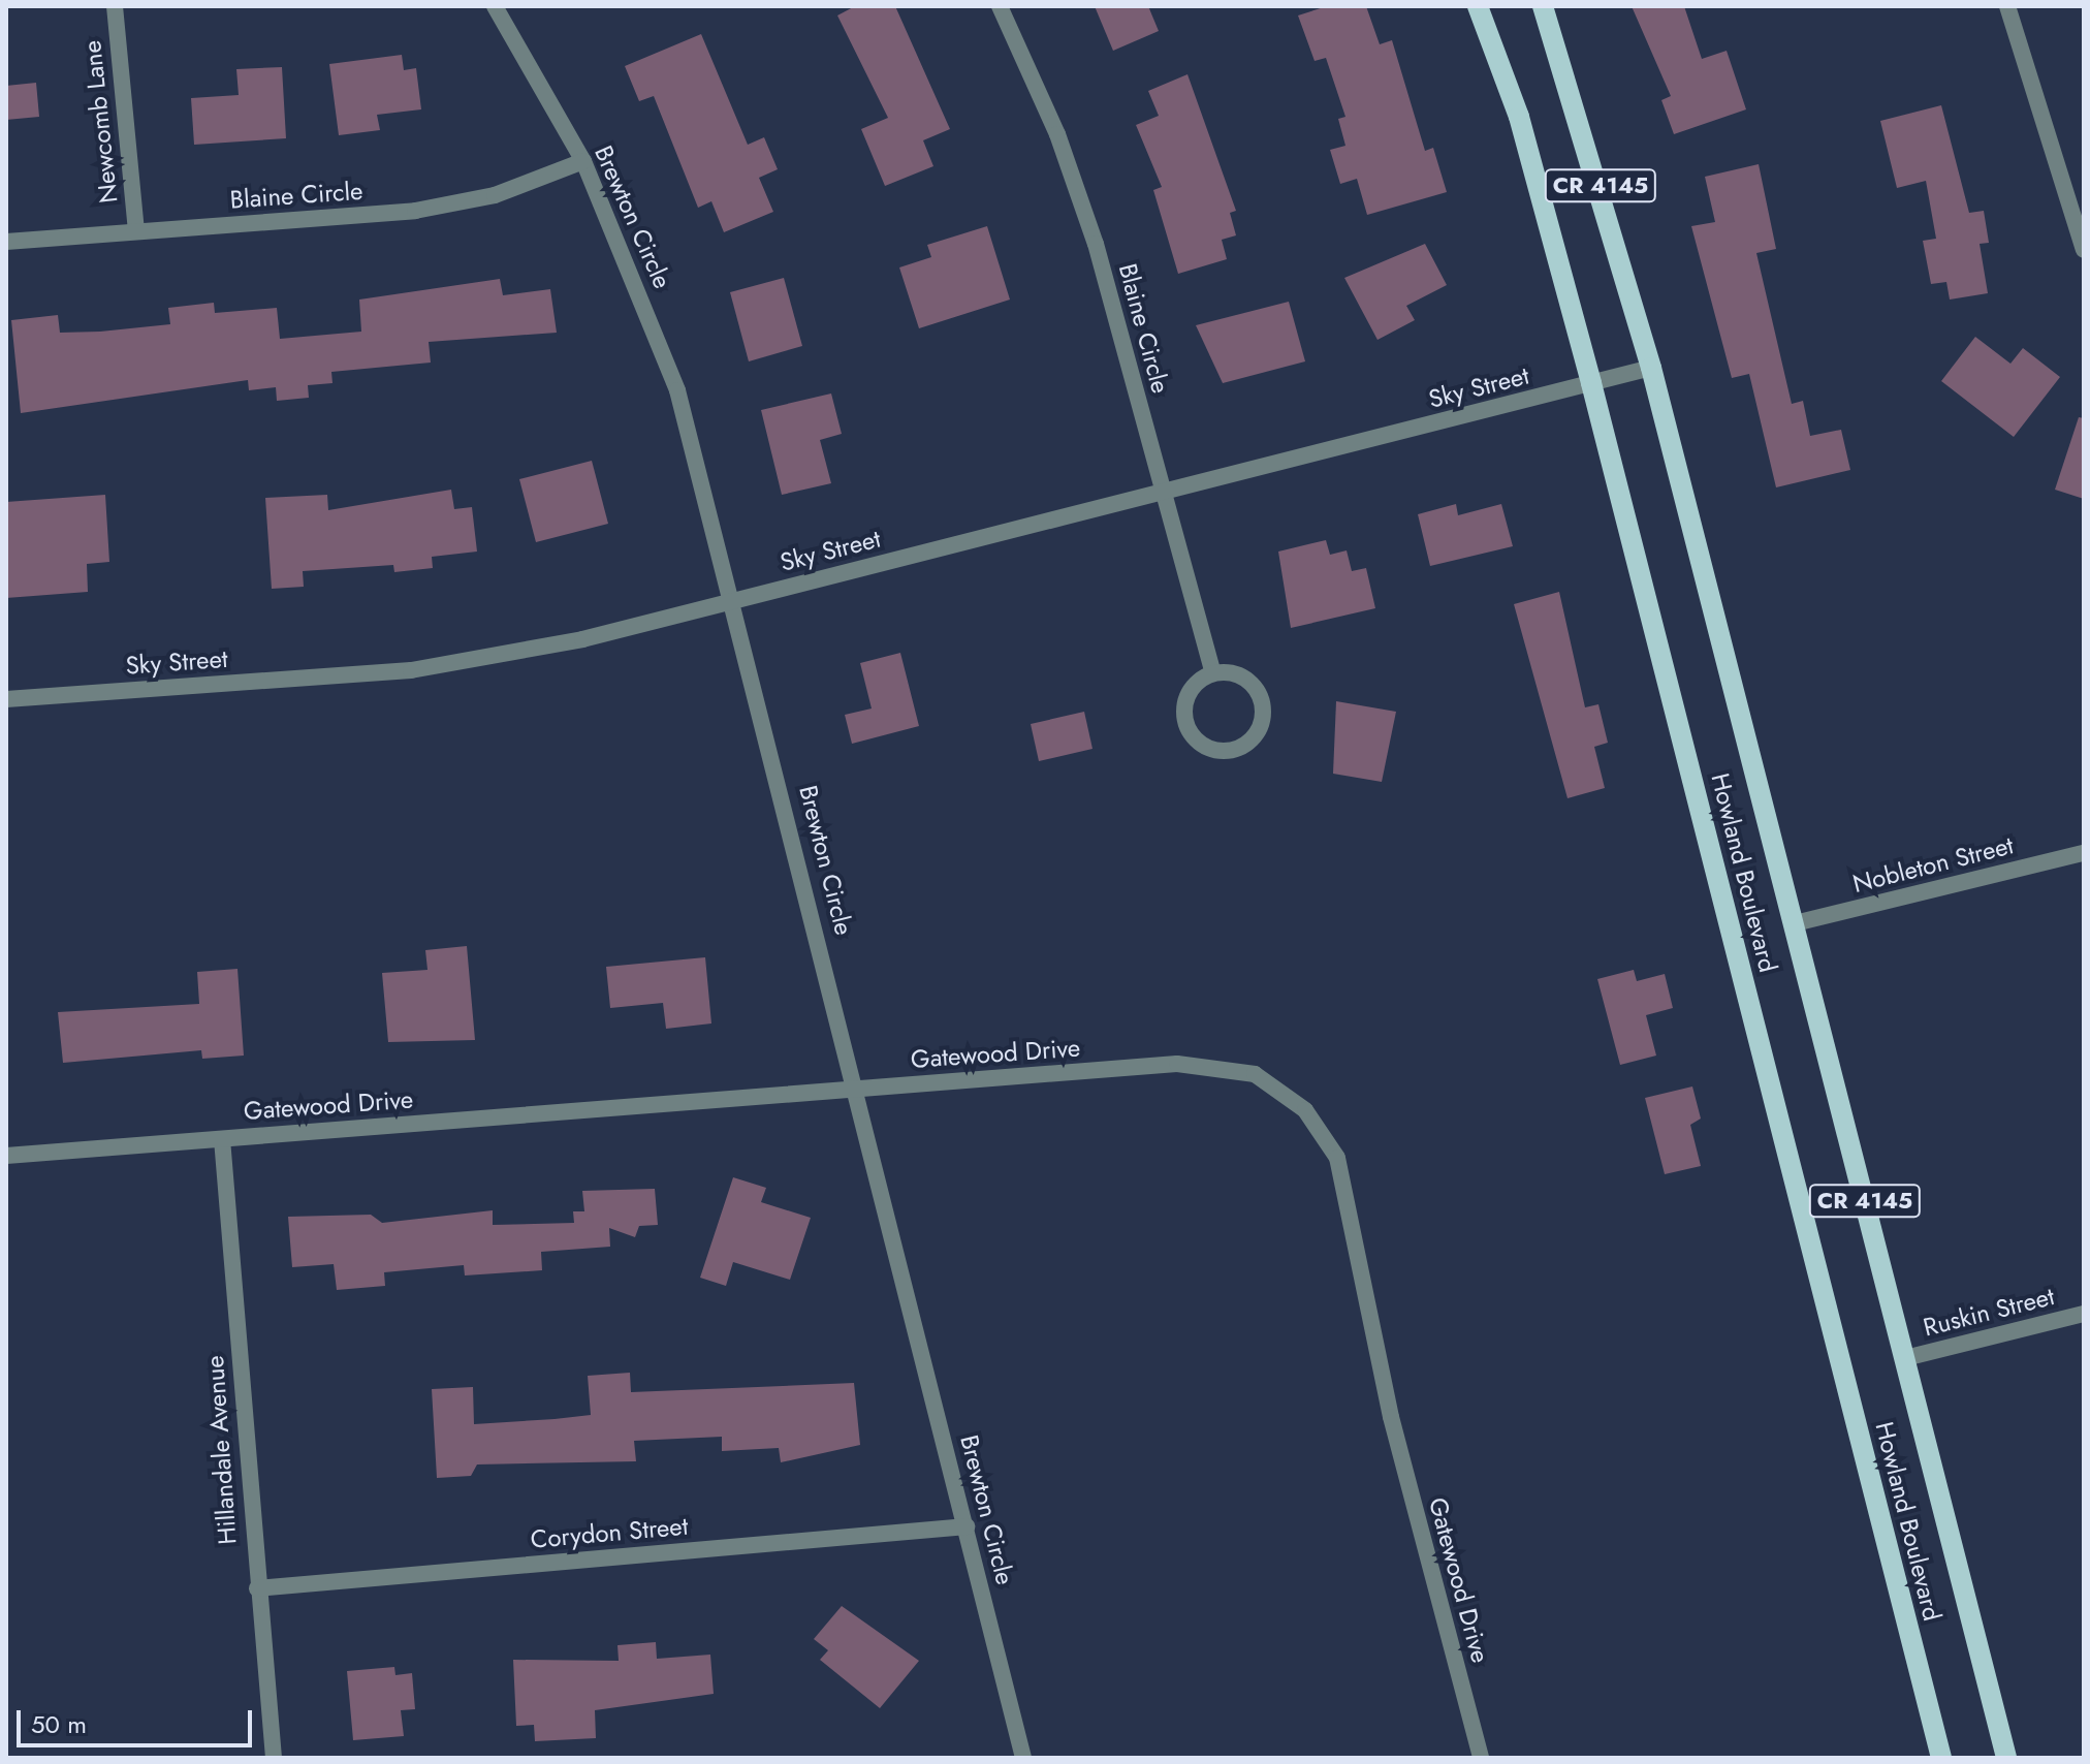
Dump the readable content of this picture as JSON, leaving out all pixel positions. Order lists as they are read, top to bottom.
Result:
{
  "streets": {
    "main road": ["CR 4145", "Howland Boulevard"],
    "street": [
      "Newcomb Lane",
      "Blaine Circle",
      "Brewton Circle",
      "Sky Street",
      "Nobleton Street",
      "Gatewood Drive",
      "Ruskin Street",
      "Hillandale Avenue",
      "Corydon Street"
    ]
  },
  "crossings": [
    ["Newcomb Lane", "Blaine Circle"],
    ["Blaine Circle", "Brewton Circle"],
    ["Blaine Circle", "Sky Street"],
    ["Brewton Circle", "Sky Street"],
    ["Brewton Circle", "Gatewood Drive"],
    ["Brewton Circle", "Corydon Street"],
    ["Sky Street", "Howland Boulevard"],
    ["Nobleton Street", "Howland Boulevard"],
    ["Howland Boulevard", "Ruskin Street"],
    ["Gatewood Drive", "Hillandale Avenue"],
    ["Hillandale Avenue", "Corydon Street"]
  ],
  "scale_bar": "50 m"
}
